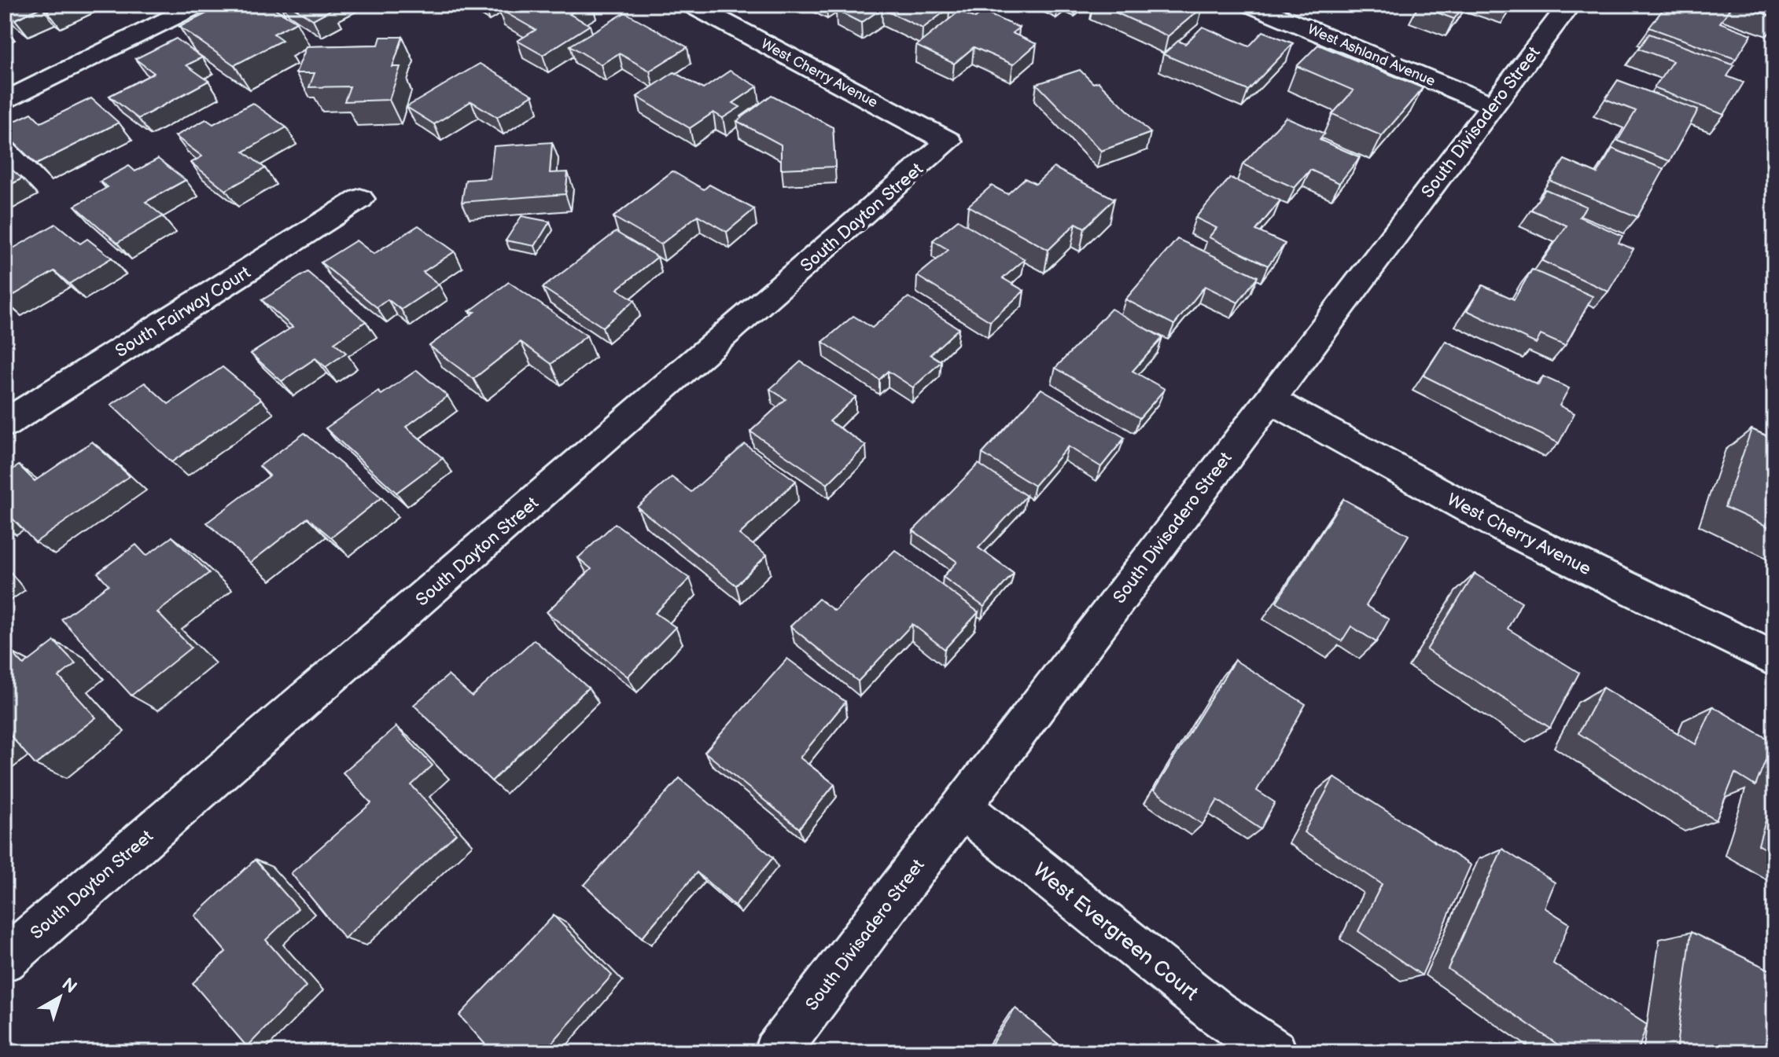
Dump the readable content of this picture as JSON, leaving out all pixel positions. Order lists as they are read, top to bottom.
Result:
{
  "streets": {
    "street": [
      "West Ashland Avenue",
      "West Cherry Avenue",
      "South Divisadero Street",
      "South Dayton Street",
      "South Fairway Court",
      "West Evergreen Court"
    ]
  },
  "crossings": [
    ["West Ashland Avenue", "South Divisadero Street"],
    ["West Cherry Avenue", "South Divisadero Street"],
    ["West Cherry Avenue", "South Dayton Street"],
    ["South Divisadero Street", "West Evergreen Court"]
  ],
  "north": "top right"
}
